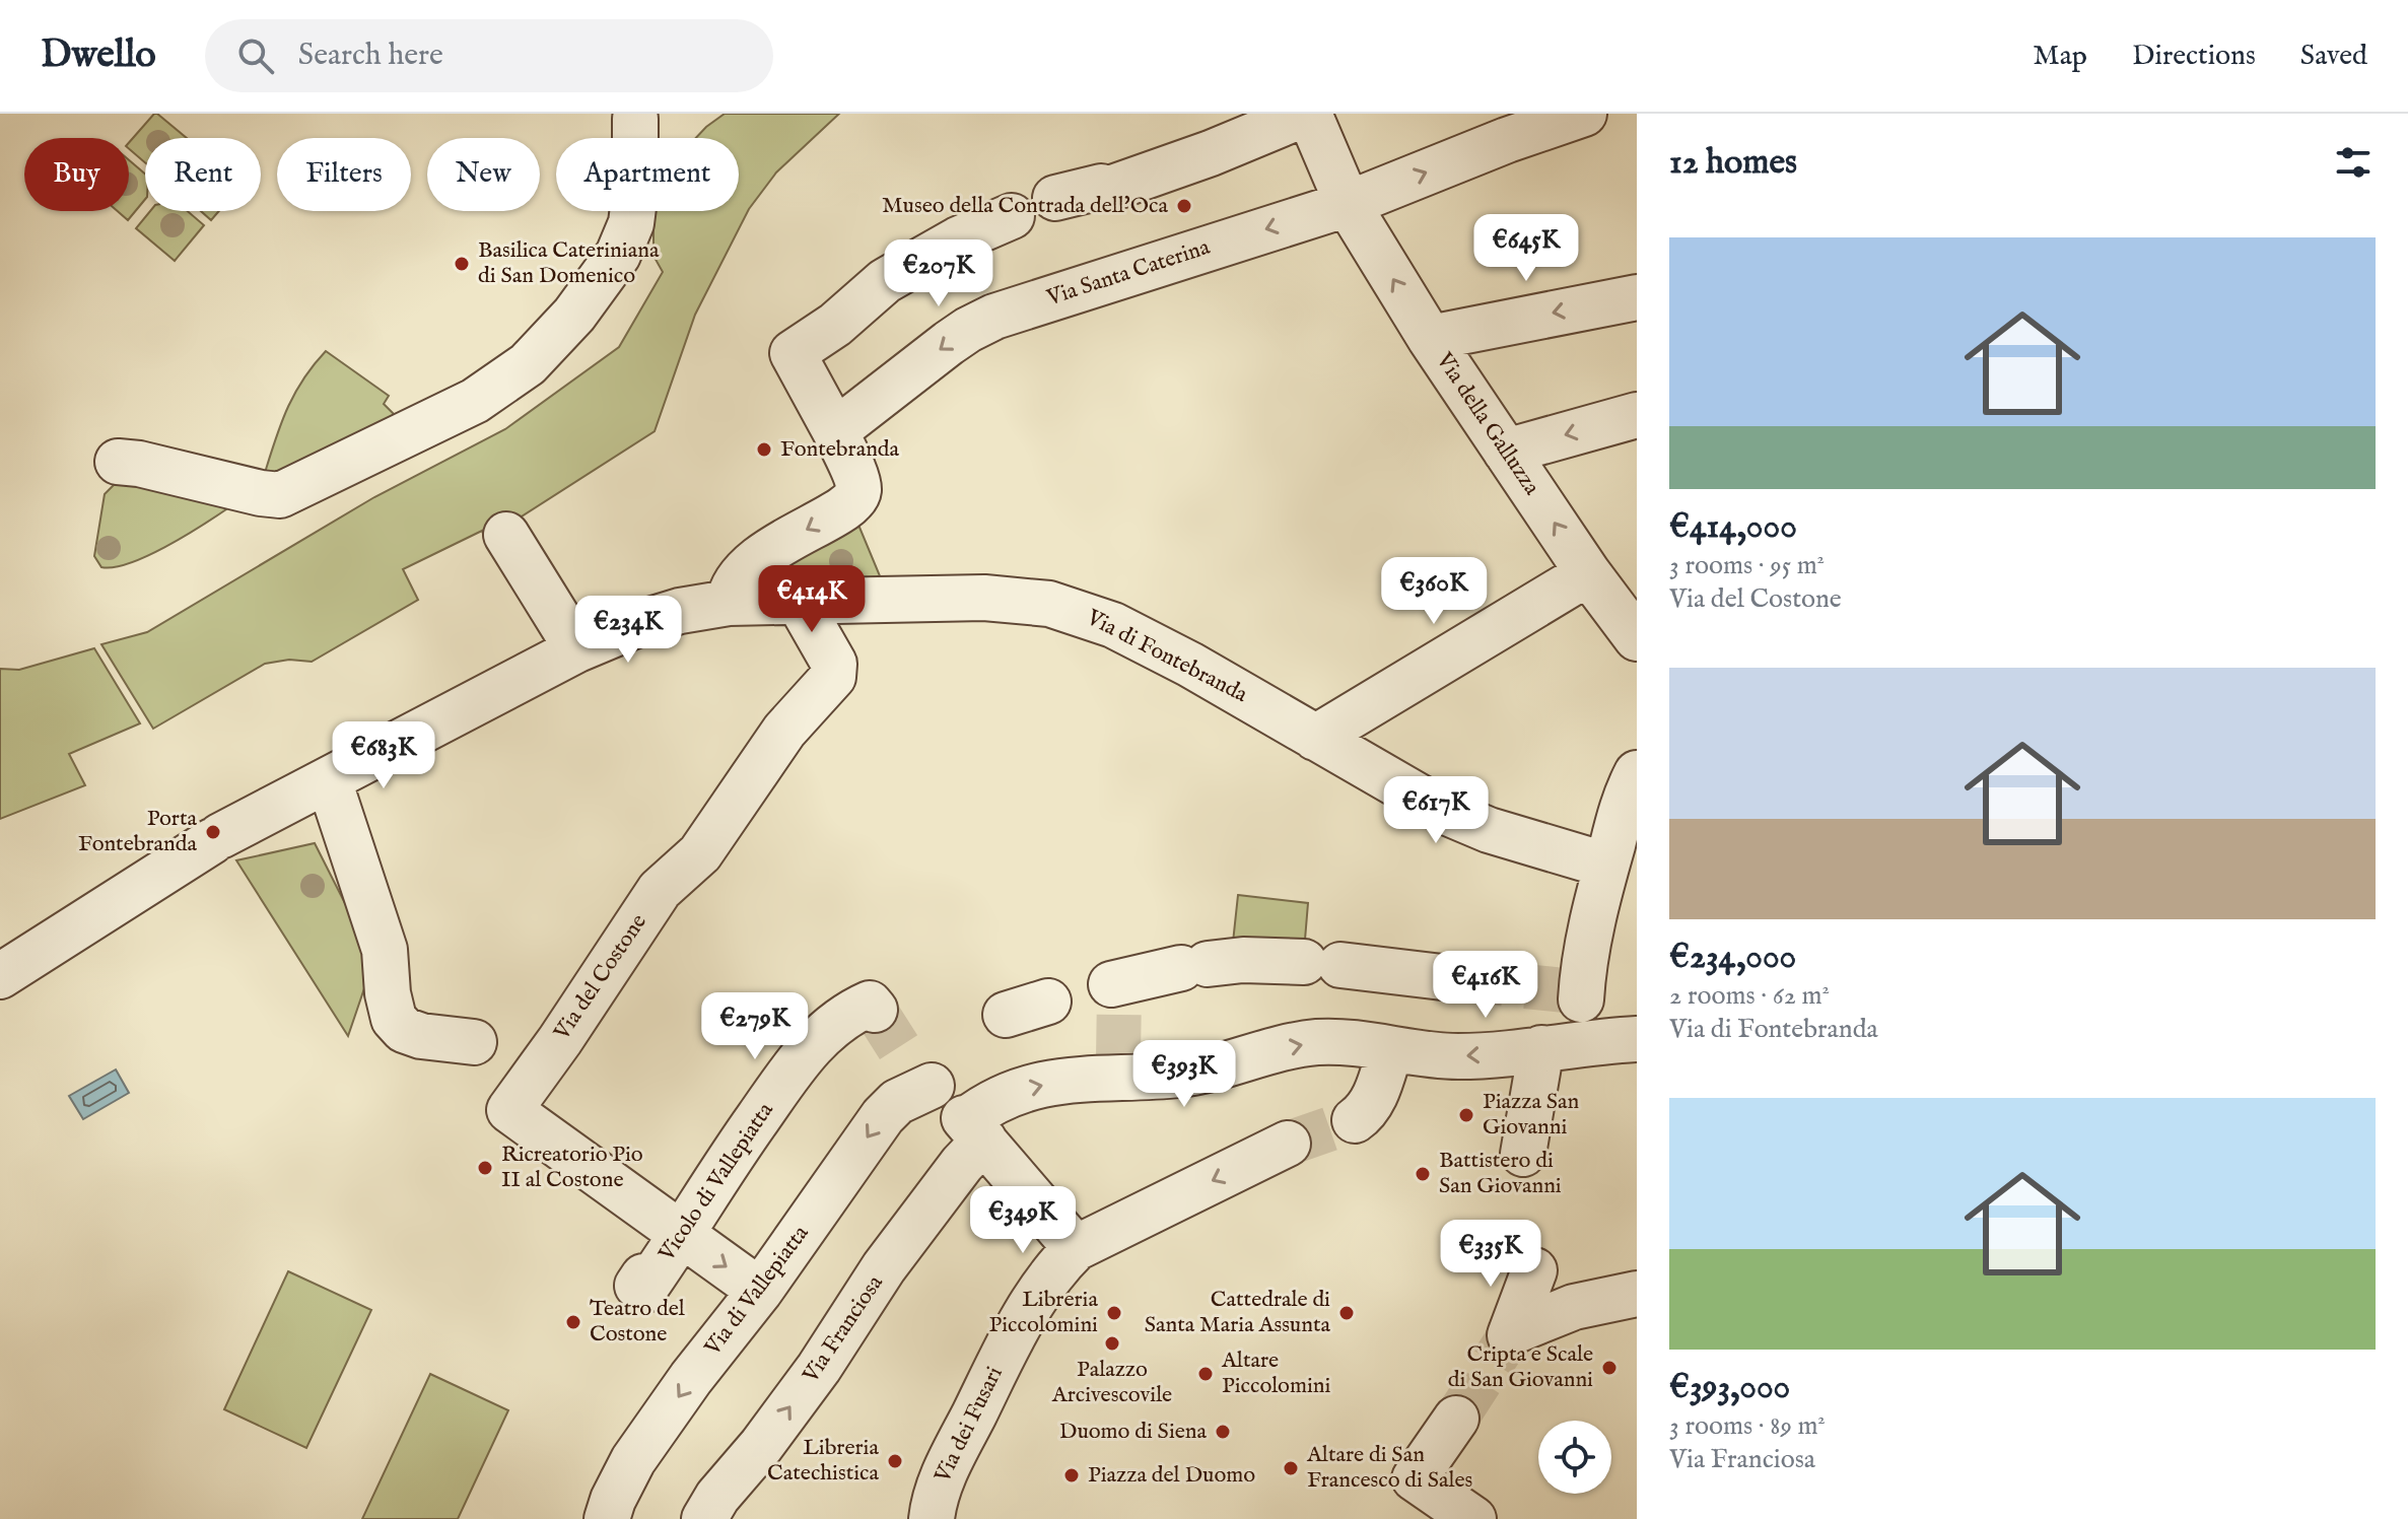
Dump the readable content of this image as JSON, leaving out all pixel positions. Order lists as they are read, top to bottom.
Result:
{
  "streets": {
    "street": [
      "Via Santa Caterina",
      "Via della Galluzza",
      "Via di Fontebranda",
      "Via del Costone",
      "Vicolo di Vallepiatta",
      "Via di Vallepiatta",
      "Via Franciosa",
      "Via dei Fusari"
    ]
  },
  "crossings": [
    ["Via Santa Caterina", "Via della Galluzza"],
    ["Via di Fontebranda", "Via del Costone"],
    ["Via del Costone", "Vicolo di Vallepiatta"],
    ["Via del Costone", "Via di Vallepiatta"],
    ["Via di Vallepiatta", "Via Franciosa"]
  ],
  "one_way": ["Via della Galluzza", "Via di Vallepiatta", "Via Franciosa"],
  "places": [
    "Museo della Contrada dell'Oca",
    "Basilica Cateriniana di San Domenico",
    "Fontebranda",
    "Porta Fontebranda",
    "Piazza San Giovanni",
    "Ricreatorio Pio II al Costone",
    "Battistero di San Giovanni",
    "Libreria Piccolomini",
    "Cattedrale di Santa Maria Assunta",
    "Teatro del Costone",
    "Palazzo Arcivescovile",
    "Cripta e Scale di San Giovanni",
    "Altare Piccolomini",
    "Duomo di Siena",
    "Libreria Catechistica",
    "Altare di San Francesco di Sales",
    "Piazza del Duomo"
  ],
  "page": {
    "header": "Dwello",
    "search": "Search here",
    "nav": ["Map", "Directions", "Saved"],
    "heading": "12 homes",
    "chip": [
      "Buy",
      "Rent",
      "Filters",
      "New",
      "Apartment"
    ],
    "list": [
      {
        "name": "€414,000",
        "note": "3 rooms · 95 m² · Via del Costone"
      },
      {
        "name": "€234,000",
        "note": "2 rooms · 62 m² · Via di Fontebranda"
      },
      {
        "name": "€393,000",
        "note": "3 rooms · 89 m² · Via Franciosa"
      }
    ],
    "price": [
      "€645K",
      "€207K",
      "€360K",
      "€414K",
      "€234K",
      "€683K",
      "€617K",
      "€416K",
      "€279K",
      "€393K",
      "€349K",
      "€335K"
    ]
  }
}
